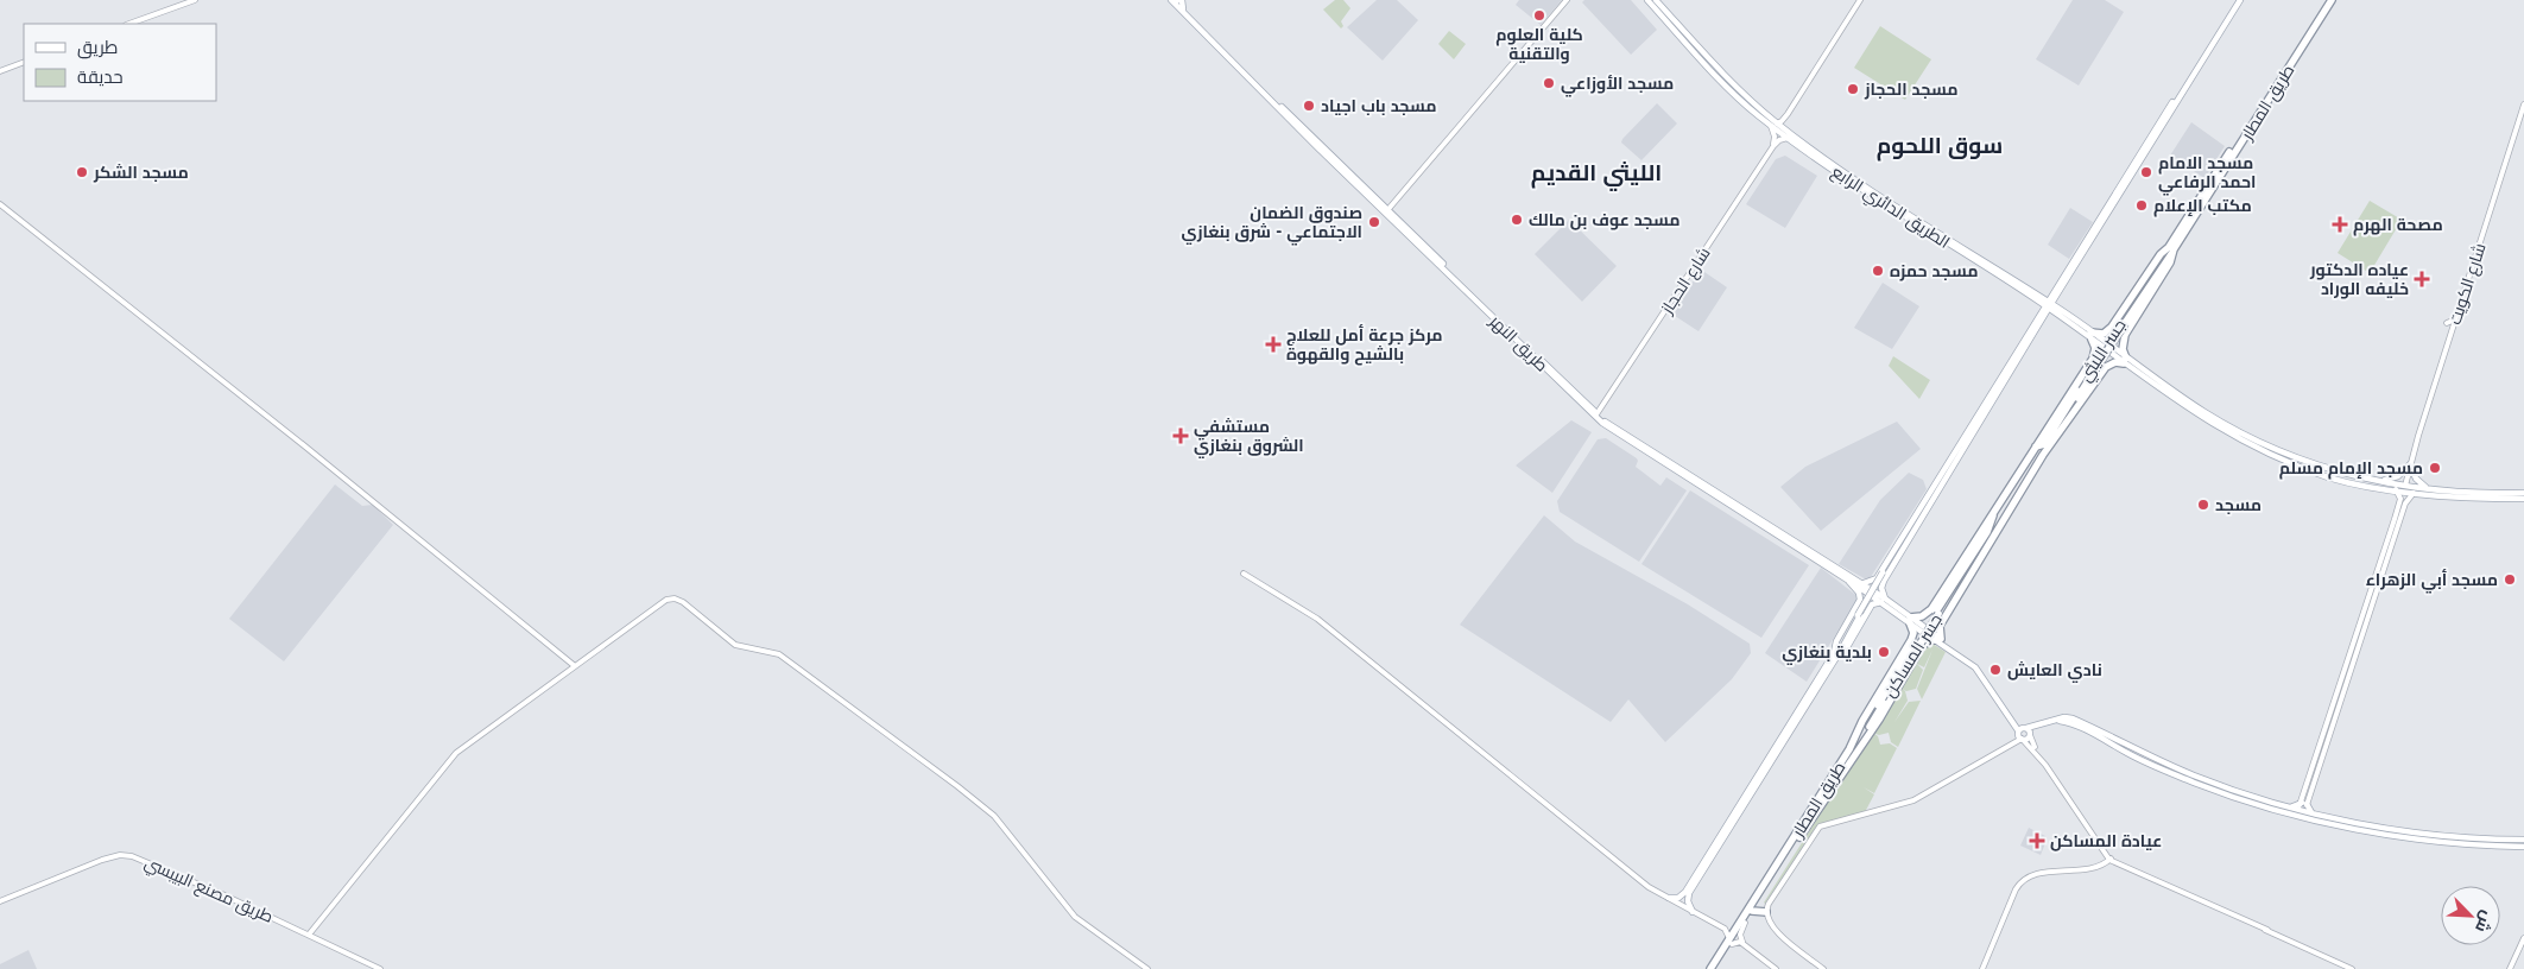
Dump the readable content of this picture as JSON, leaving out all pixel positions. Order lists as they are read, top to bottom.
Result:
{
  "streets": {
    "highway": ["طريق المطار", "جسر الليثي", "جسر المساكن"],
    "main road": ["الطريق الدائري الرابع", "طريق النهر"],
    "street": ["شارع الحجاز", "شارع الكويت", "طريق مصنع البيبسي"]
  },
  "crossings": [
    ["طريق المطار", "طريق النهر"],
    ["طريق المطار", "جسر الليثي"],
    ["طريق المطار", "جسر المساكن"],
    ["الطريق الدائري الرابع", "شارع الحجاز"],
    ["الطريق الدائري الرابع", "شارع الكويت"],
    ["شارع الحجاز", "طريق النهر"]
  ],
  "districts": ["سوق اللحوم", "الليثي القديم"],
  "places": {
    "other": [
      "كلية العلوم والتقنية",
      "مسجد الأوزاعي",
      "مسجد الحجاز",
      "مسجد باب اجياد",
      "مسجد الشكر",
      "مسجد الامام احمد الرفاعي",
      "مكتب الإعلام",
      "مسجد عوف بن مالك",
      "صندوق الضمان الاجتماعي - شرق بنغازي",
      "مسجد حمزه",
      "مسجد الإمام مسلم",
      "مسجد",
      "مسجد أبي الزهراء",
      "بلدية بنغازي",
      "نادي العايش"
    ],
    "health": [
      "مصحة الهرم",
      "عياده الدكتور خليفه الوراد",
      "مركز جرعة أمل للعلاج بالشيح والقهوة",
      "مستشفي الشروق بنغازي",
      "عيادة المساكن"
    ]
  },
  "legend": ["طريق", "حديقة"],
  "north": "bottom right"
}
